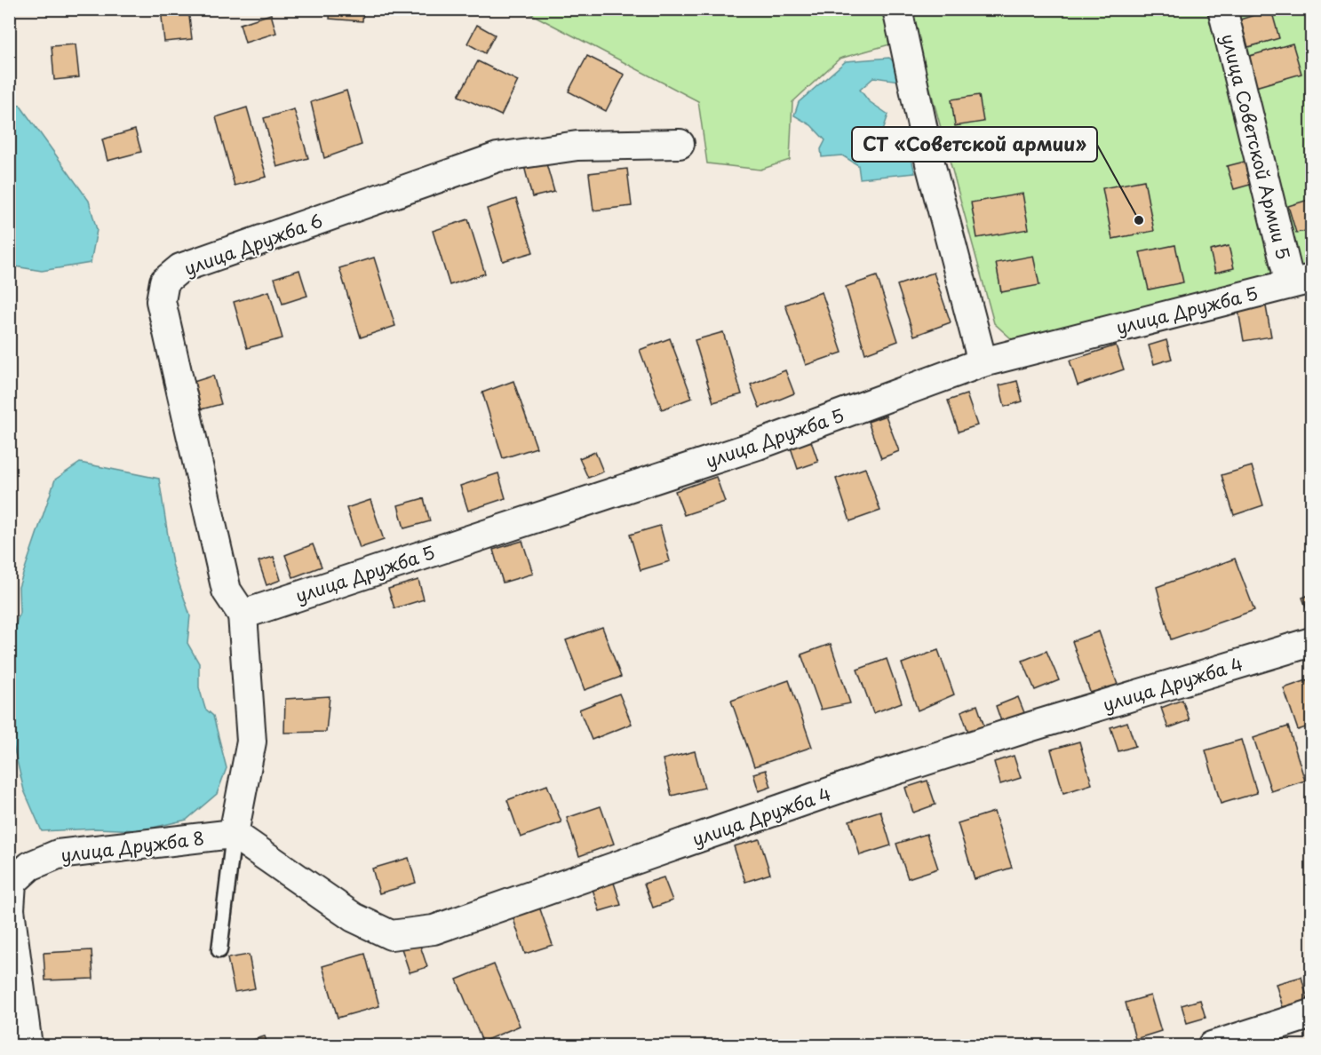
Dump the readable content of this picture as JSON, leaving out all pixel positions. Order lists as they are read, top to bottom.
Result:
{
  "streets": {
    "street": [
      "улица Советской Армии 5",
      "улица Дружба 6",
      "улица Дружба 5",
      "улица Дружба 4",
      "улица Дружба 8"
    ]
  },
  "crossings": [
    ["улица Советской Армии 5", "улица Дружба 5"],
    ["улица Дружба 6", "улица Дружба 5"],
    ["улица Дружба 4", "улица Дружба 8"]
  ],
  "places": ["СТ «Советской армии»"]
}
